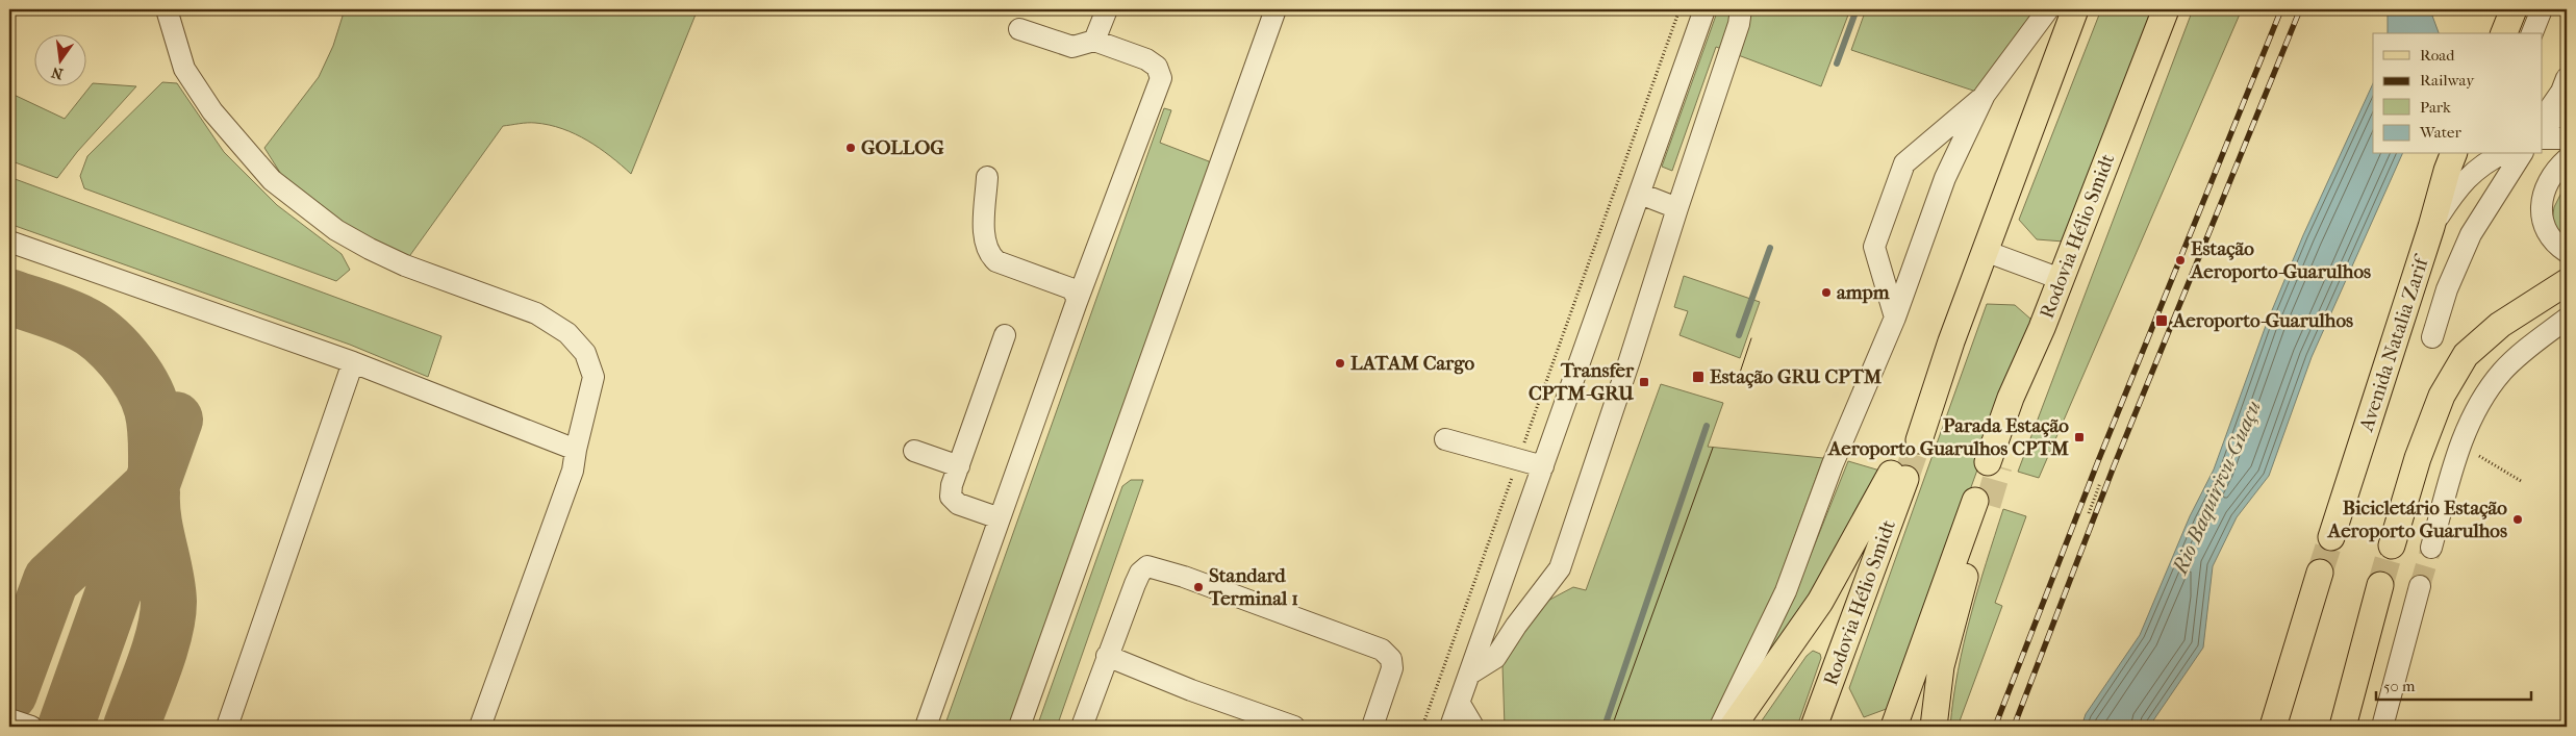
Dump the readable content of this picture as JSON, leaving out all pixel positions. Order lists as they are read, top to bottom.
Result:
{
  "streets": {
    "main road": ["Rodovia Hélio Smidt", "Avenida Natalia Zarif"]
  },
  "water": ["Rio Baquirivu-Guaçu"],
  "places": {
    "other": [
      "GOLLOG",
      "Estação Aeroporto-Guarulhos",
      "ampm",
      "LATAM Cargo",
      "Bicicletário Estação Aeroporto Guarulhos",
      "Standard Terminal 1"
    ],
    "transit": [
      "Aeroporto-Guarulhos",
      "Estação GRU CPTM",
      "Transfer CPTM-GRU",
      "Parada Estação Aeroporto Guarulhos CPTM"
    ]
  },
  "legend": [
    "Road",
    "Railway",
    "Park",
    "Water"
  ],
  "scale_bar": "50 m",
  "north": "bottom"
}
